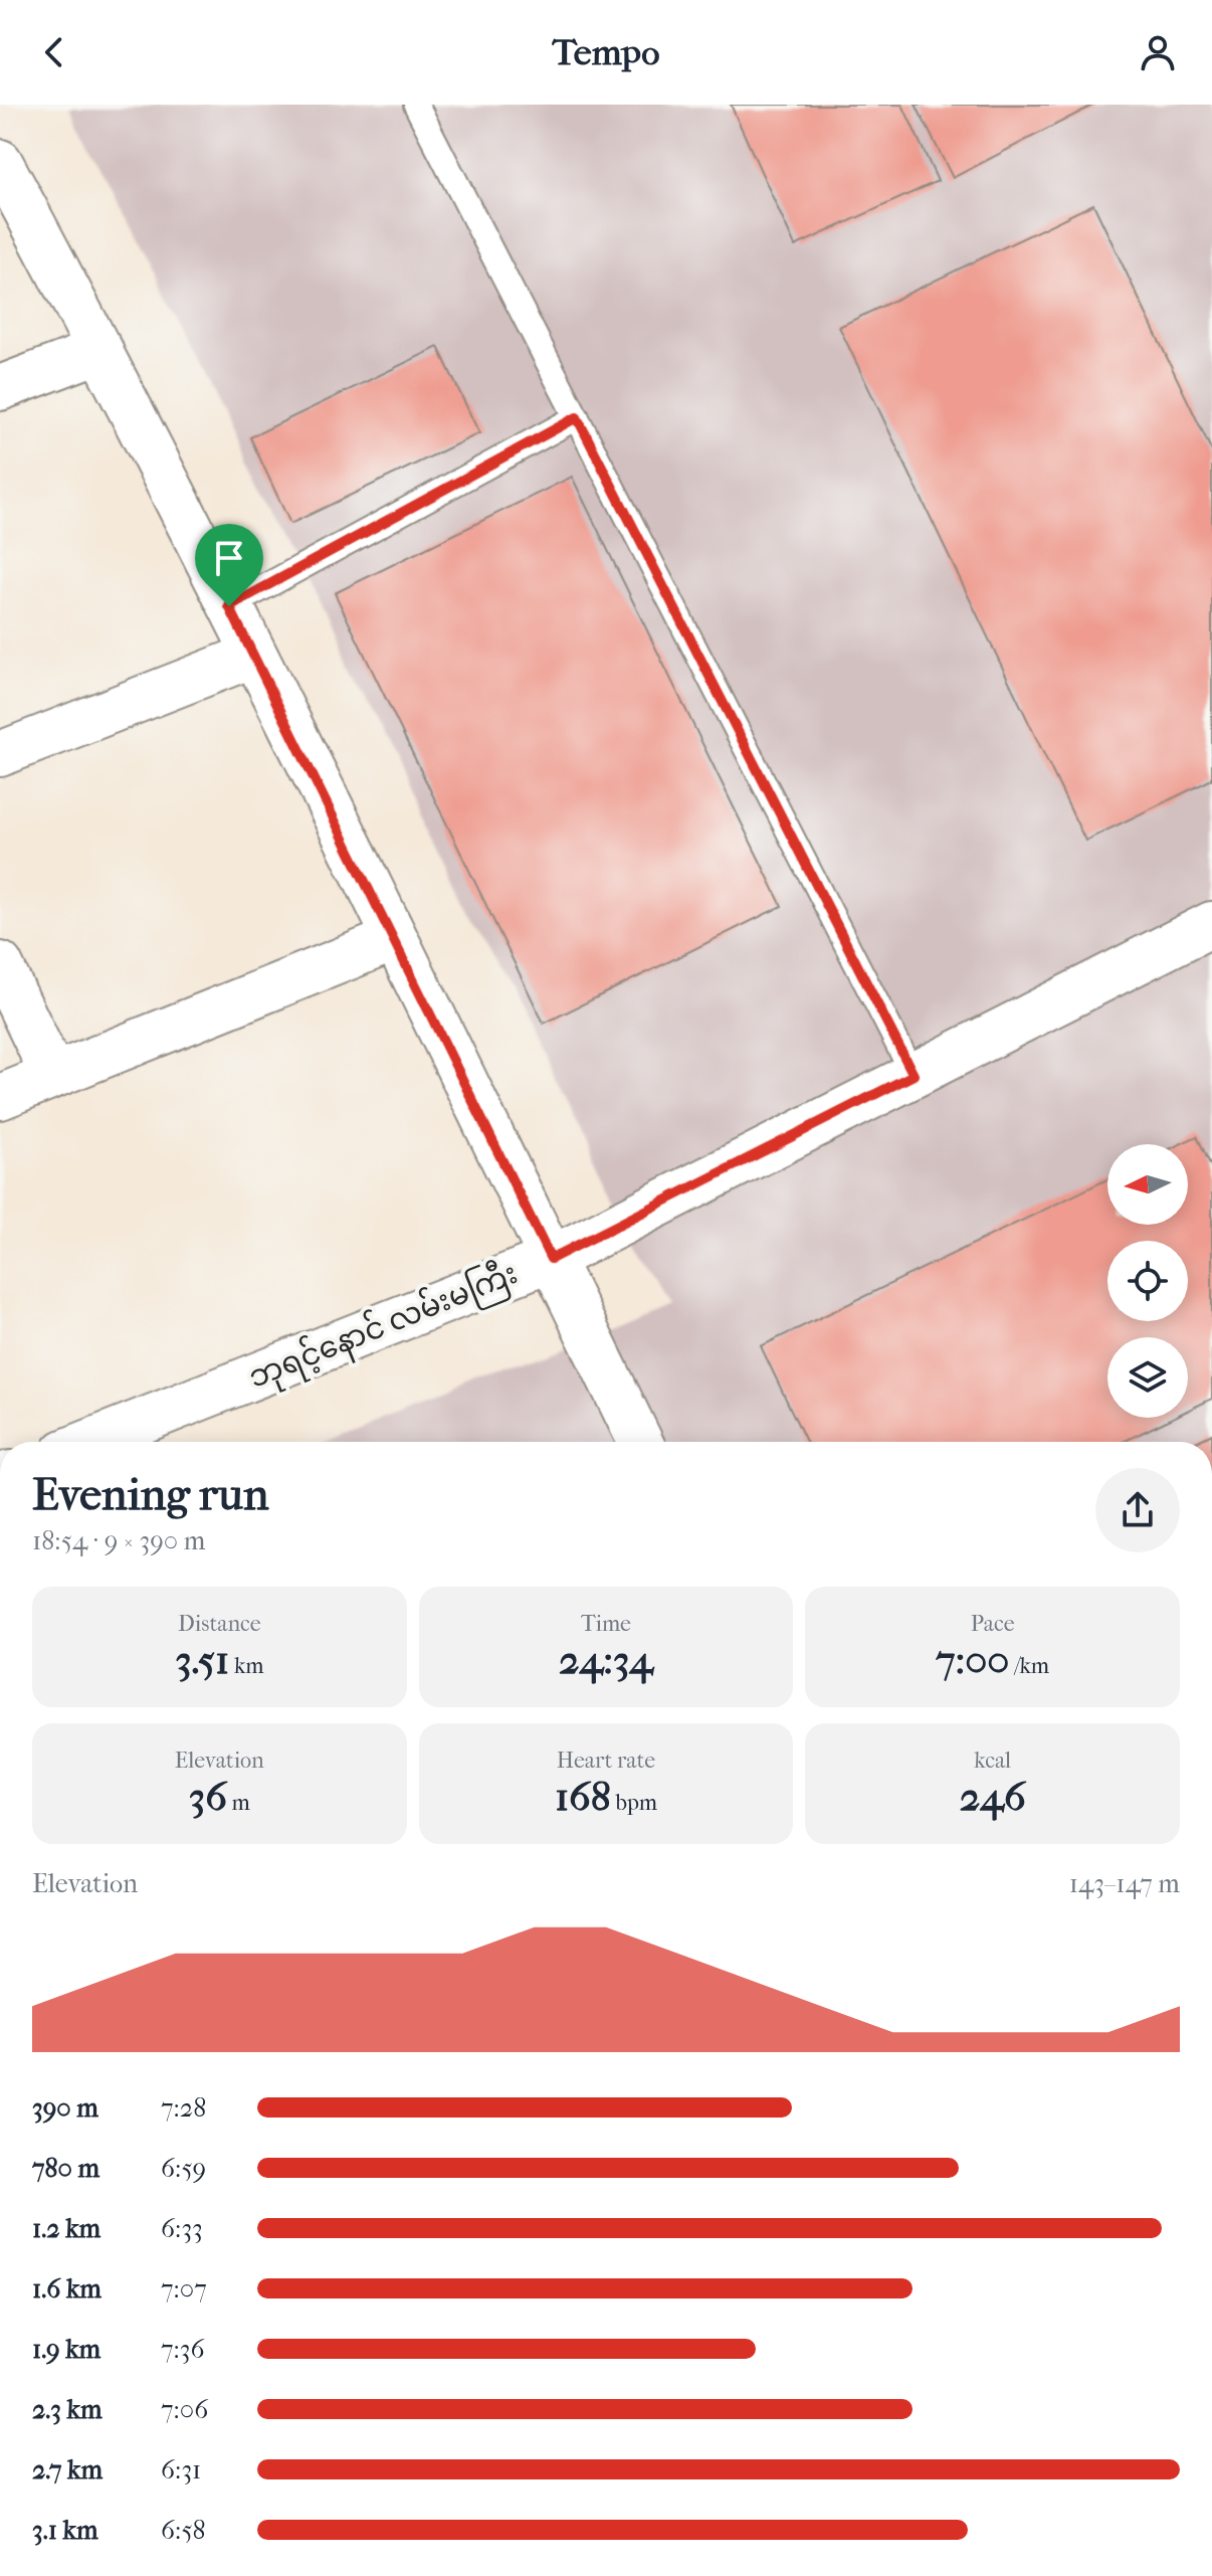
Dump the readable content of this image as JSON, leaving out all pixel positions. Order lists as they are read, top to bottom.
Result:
{
  "streets": {
    "street": ["ဘုရင့်နောင် လမ်းမကြီး"]
  },
  "north": "left",
  "page": {
    "header": "Tempo",
    "heading": ["Evening run", "18:54 · 9 × 390 m"],
    "stats": [
      ["Distance", "3.51 km"],
      ["Time", "24:34"],
      ["Pace", "7:00 /km"],
      ["Elevation", "36 m"],
      ["Heart rate", "168 bpm"],
      ["kcal", "246"]
    ],
    "chart": ["Elevation", "143–147 m"],
    "list": [
      {
        "name": "390 m",
        "note": "7:28"
      },
      {
        "name": "780 m",
        "note": "6:59"
      },
      {
        "name": "1.2 km",
        "note": "6:33"
      },
      {
        "name": "1.6 km",
        "note": "7:07"
      },
      {
        "name": "1.9 km",
        "note": "7:36"
      },
      {
        "name": "2.3 km",
        "note": "7:06"
      },
      {
        "name": "2.7 km",
        "note": "6:31"
      },
      {
        "name": "3.1 km",
        "note": "6:58"
      }
    ]
  }
}
